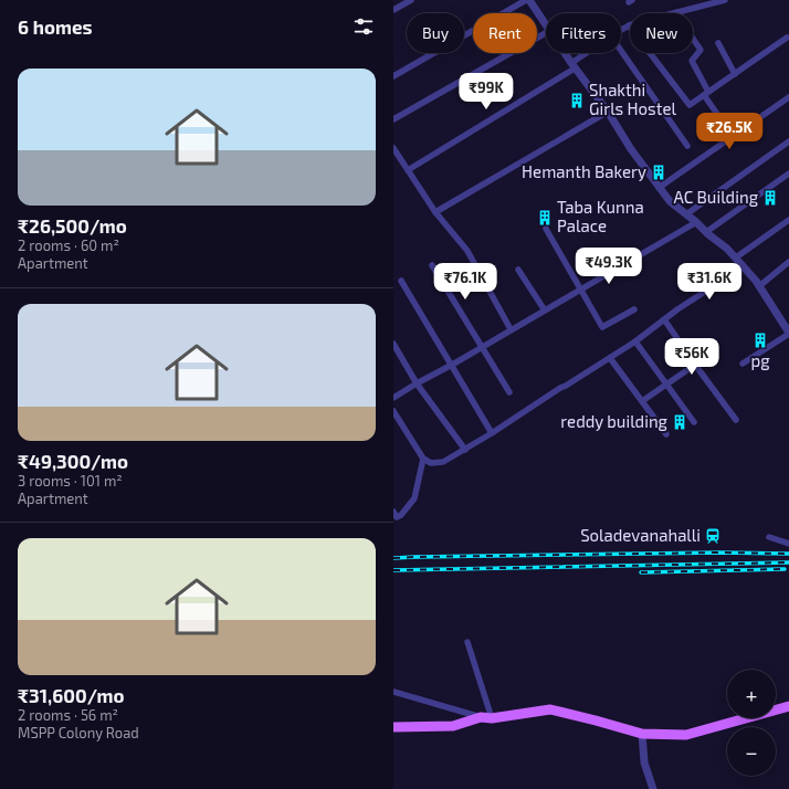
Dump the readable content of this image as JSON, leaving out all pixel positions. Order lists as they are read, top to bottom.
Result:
{
  "places": {
    "building": [
      "Shakthi Girls Hostel",
      "Hemanth Bakery",
      "AC Building",
      "Taba Kunna Palace",
      "pg",
      "reddy building"
    ],
    "station": ["Soladevanahalli"]
  },
  "page": {
    "heading": "6 homes",
    "chip": [
      "Buy",
      "Rent",
      "Filters",
      "New"
    ],
    "list": [
      {
        "name": "₹26,500/mo",
        "note": "2 rooms · 60 m² · Apartment"
      },
      {
        "name": "₹49,300/mo",
        "note": "3 rooms · 101 m² · Apartment"
      },
      {
        "name": "₹31,600/mo",
        "note": "2 rooms · 56 m² · MSPP Colony Road"
      }
    ],
    "price": [
      "₹99K",
      "₹26.5K",
      "₹49.3K",
      "₹76.1K",
      "₹31.6K",
      "₹56K"
    ],
    "map_buttons": ["+", "−"]
  }
}
